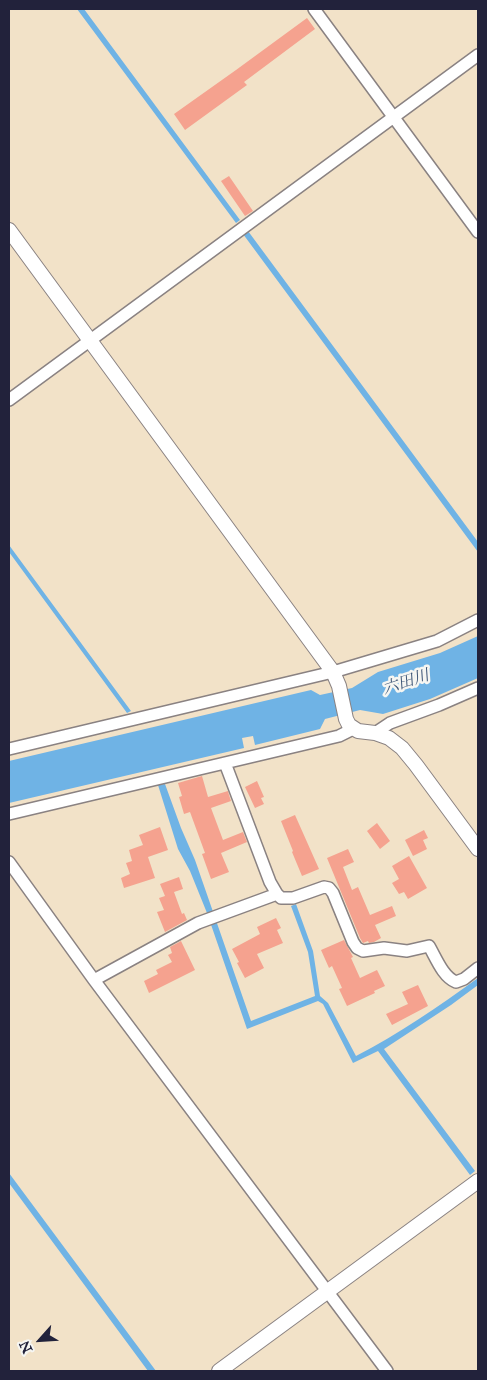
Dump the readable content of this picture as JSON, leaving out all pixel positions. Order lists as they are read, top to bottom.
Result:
{
  "water": ["六田川"],
  "north": "bottom left"
}
